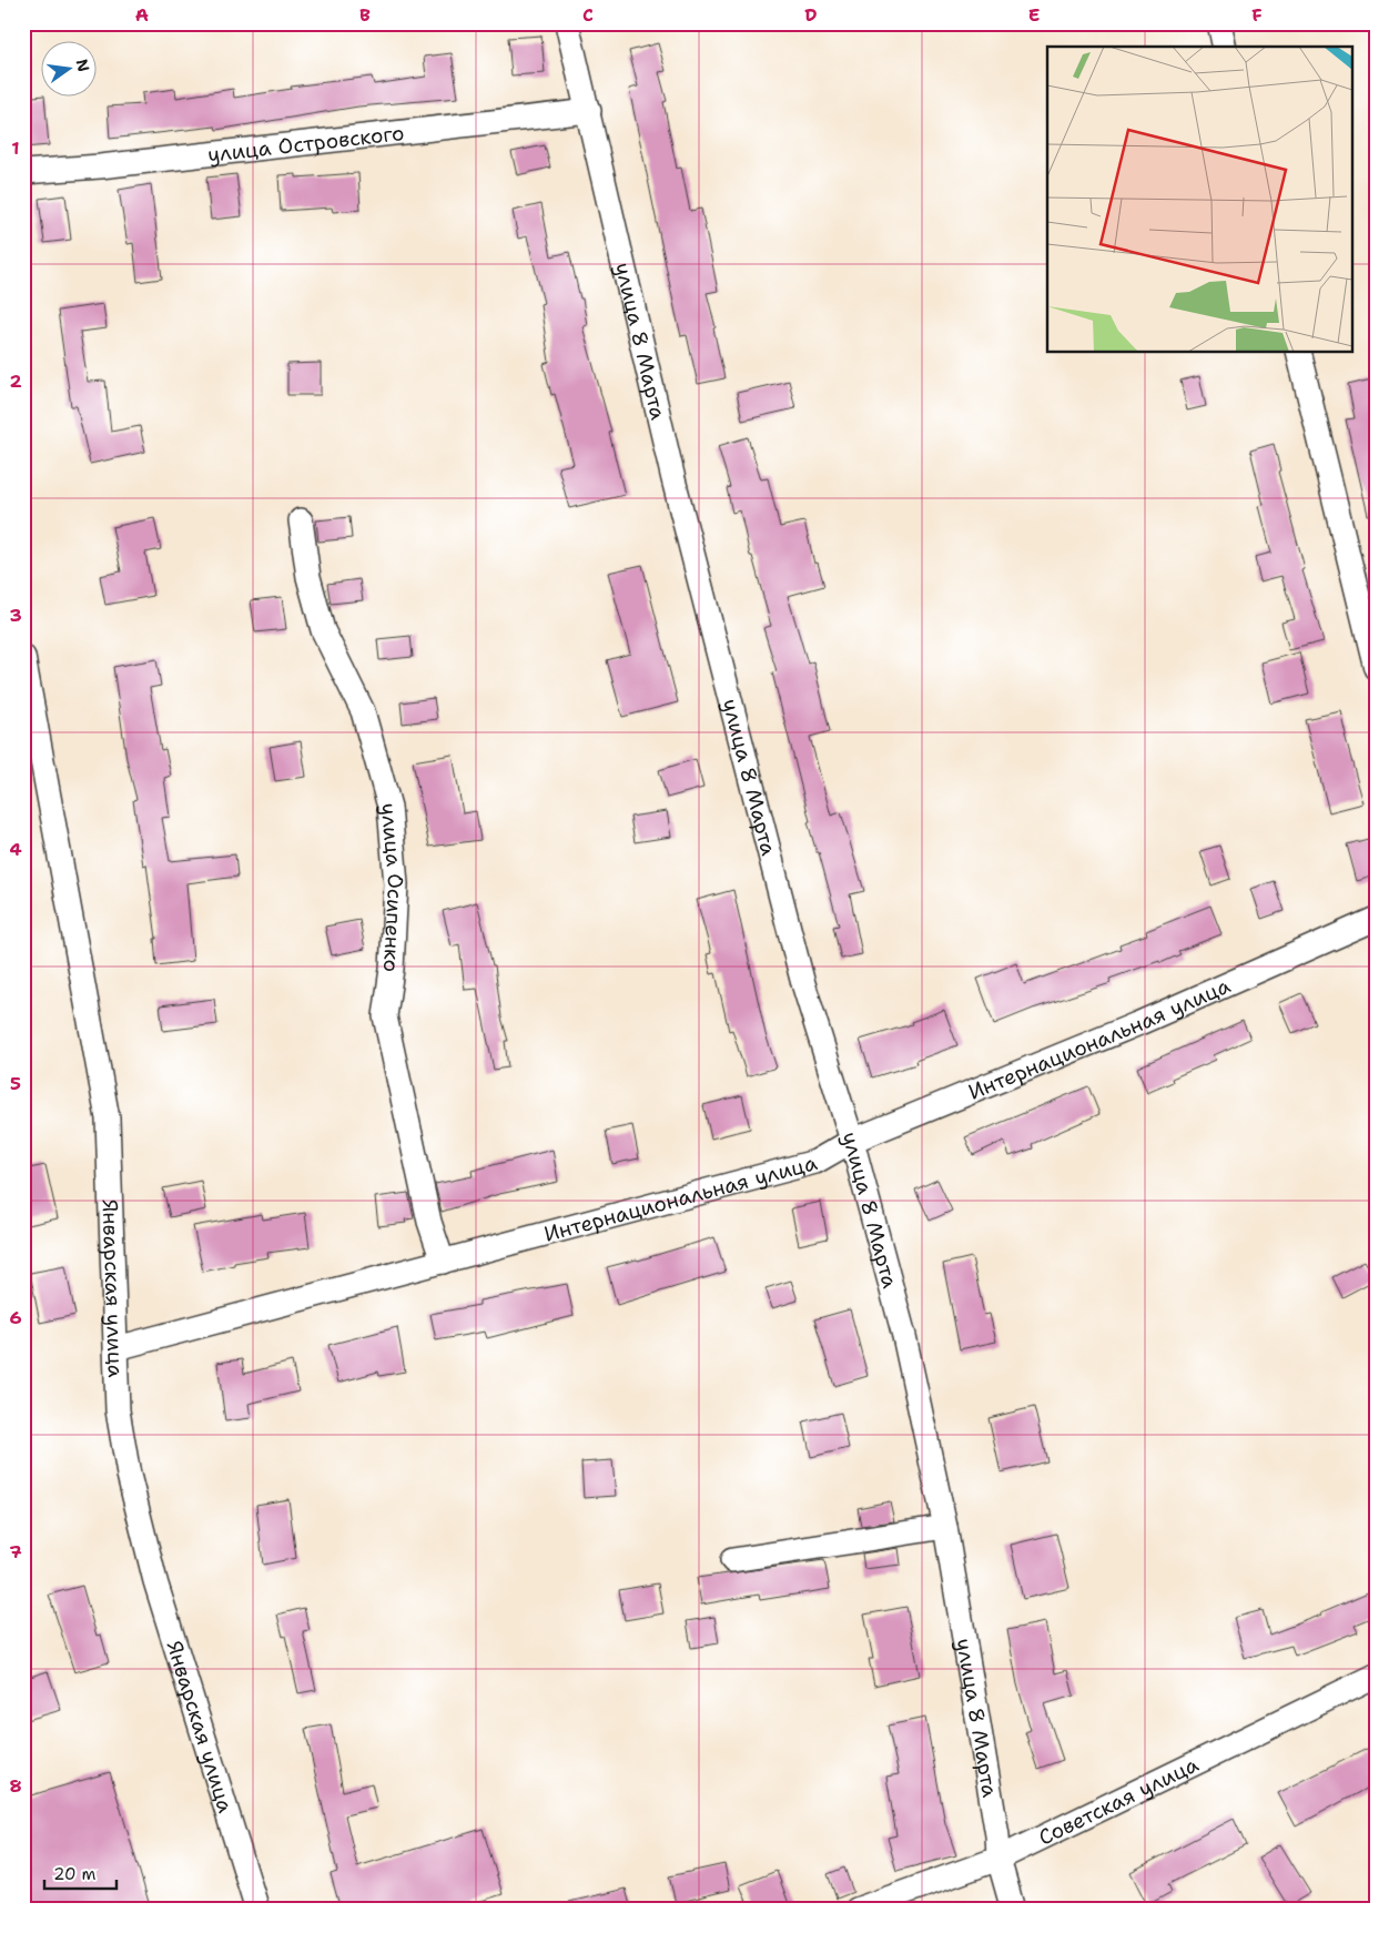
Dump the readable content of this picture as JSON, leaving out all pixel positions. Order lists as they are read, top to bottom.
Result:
{
  "streets": {
    "street": [
      "улица Островского",
      "улица 8 Марта",
      "улица Осипенко",
      "Интернациональная улица",
      "Январская улица",
      "Советская улица"
    ]
  },
  "crossings": [
    ["улица Островского", "улица 8 Марта"],
    ["улица 8 Марта", "Интернациональная улица"],
    ["улица 8 Марта", "Советская улица"],
    ["улица Осипенко", "Интернациональная улица"],
    ["Интернациональная улица", "Январская улица"]
  ],
  "scale_bar": "20 m",
  "north": "right",
  "grid": {
    "columns": [
      "A",
      "B",
      "C",
      "D",
      "E",
      "F"
    ],
    "rows": [
      "1",
      "2",
      "3",
      "4",
      "5",
      "6",
      "7",
      "8"
    ]
  }
}
